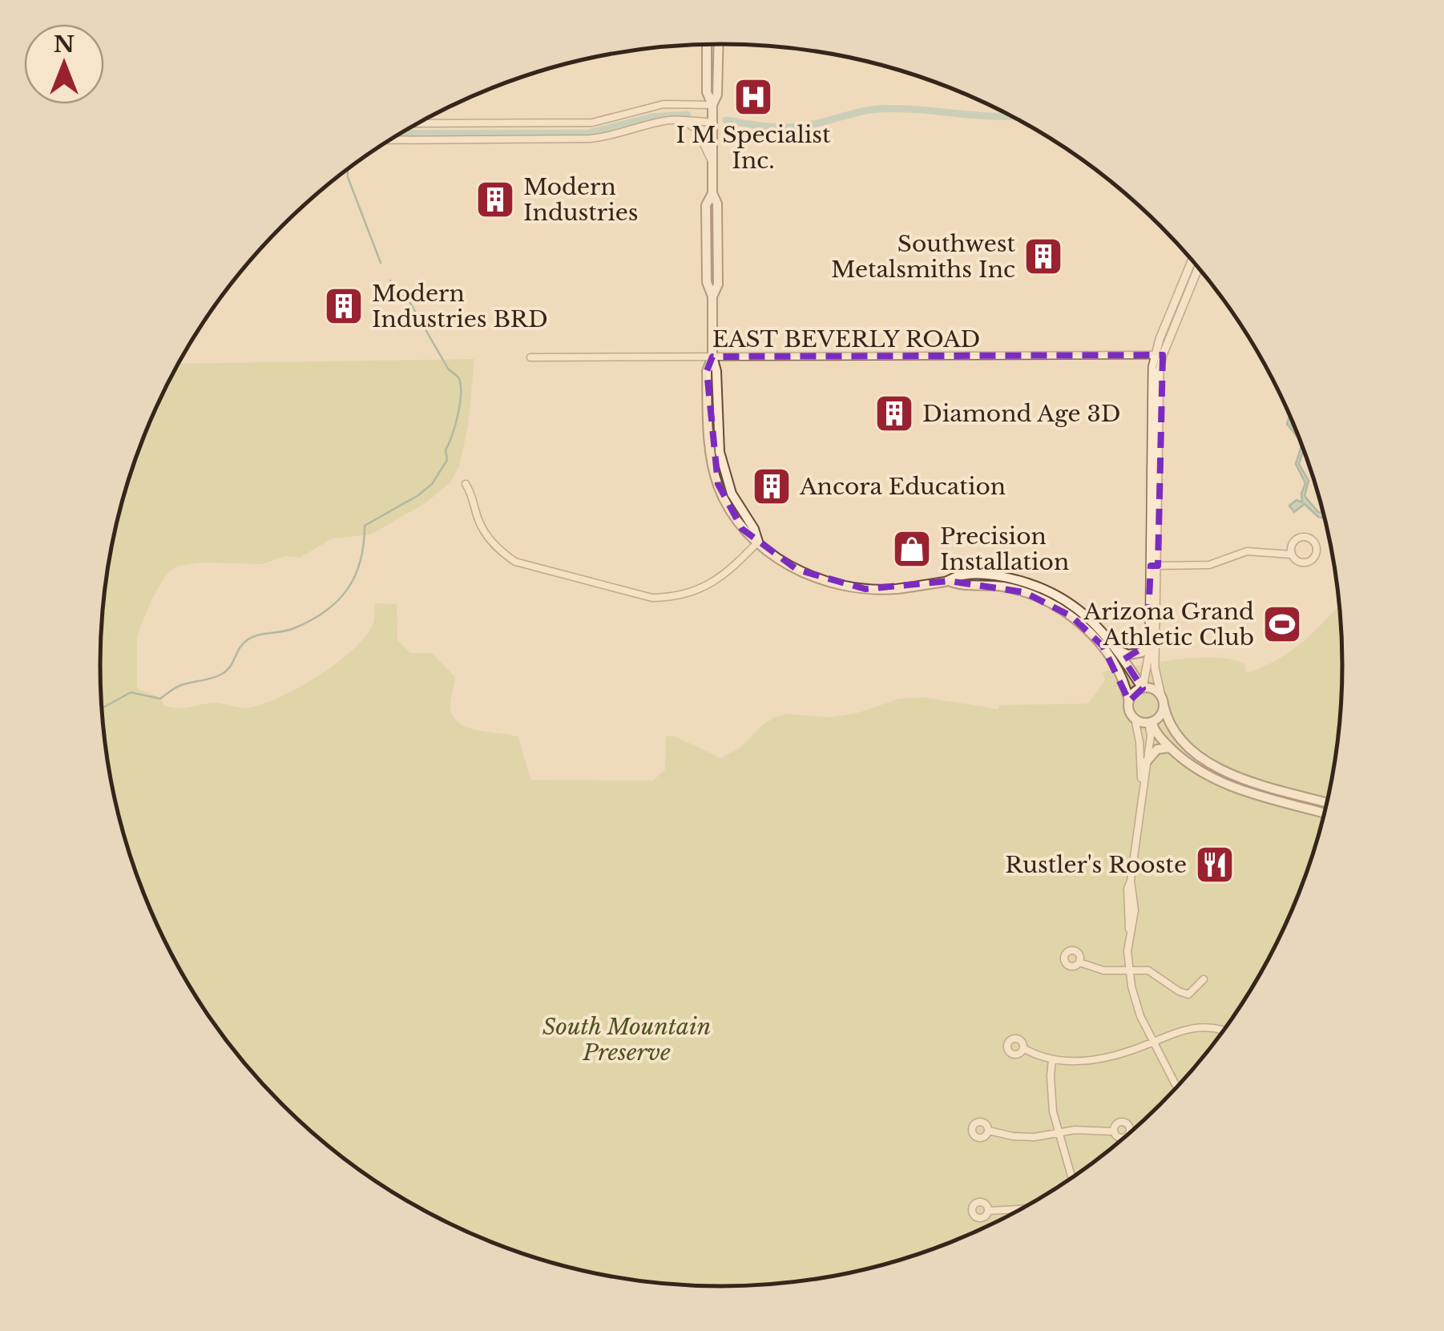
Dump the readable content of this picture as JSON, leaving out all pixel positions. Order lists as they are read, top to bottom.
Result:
{
  "streets": {
    "street": ["EAST BEVERLY ROAD"]
  },
  "parks": ["South Mountain Preserve"],
  "places": {
    "hospital": ["I M Specialist Inc."],
    "building": [
      "Modern Industries",
      "Southwest Metalsmiths Inc",
      "Modern Industries BRD",
      "Diamond Age 3D",
      "Ancora Education"
    ],
    "shop": ["Precision Installation"],
    "sports": ["Arizona Grand Athletic Club"],
    "restaurant": ["Rustler's Rooste"]
  },
  "north": "top"
}
